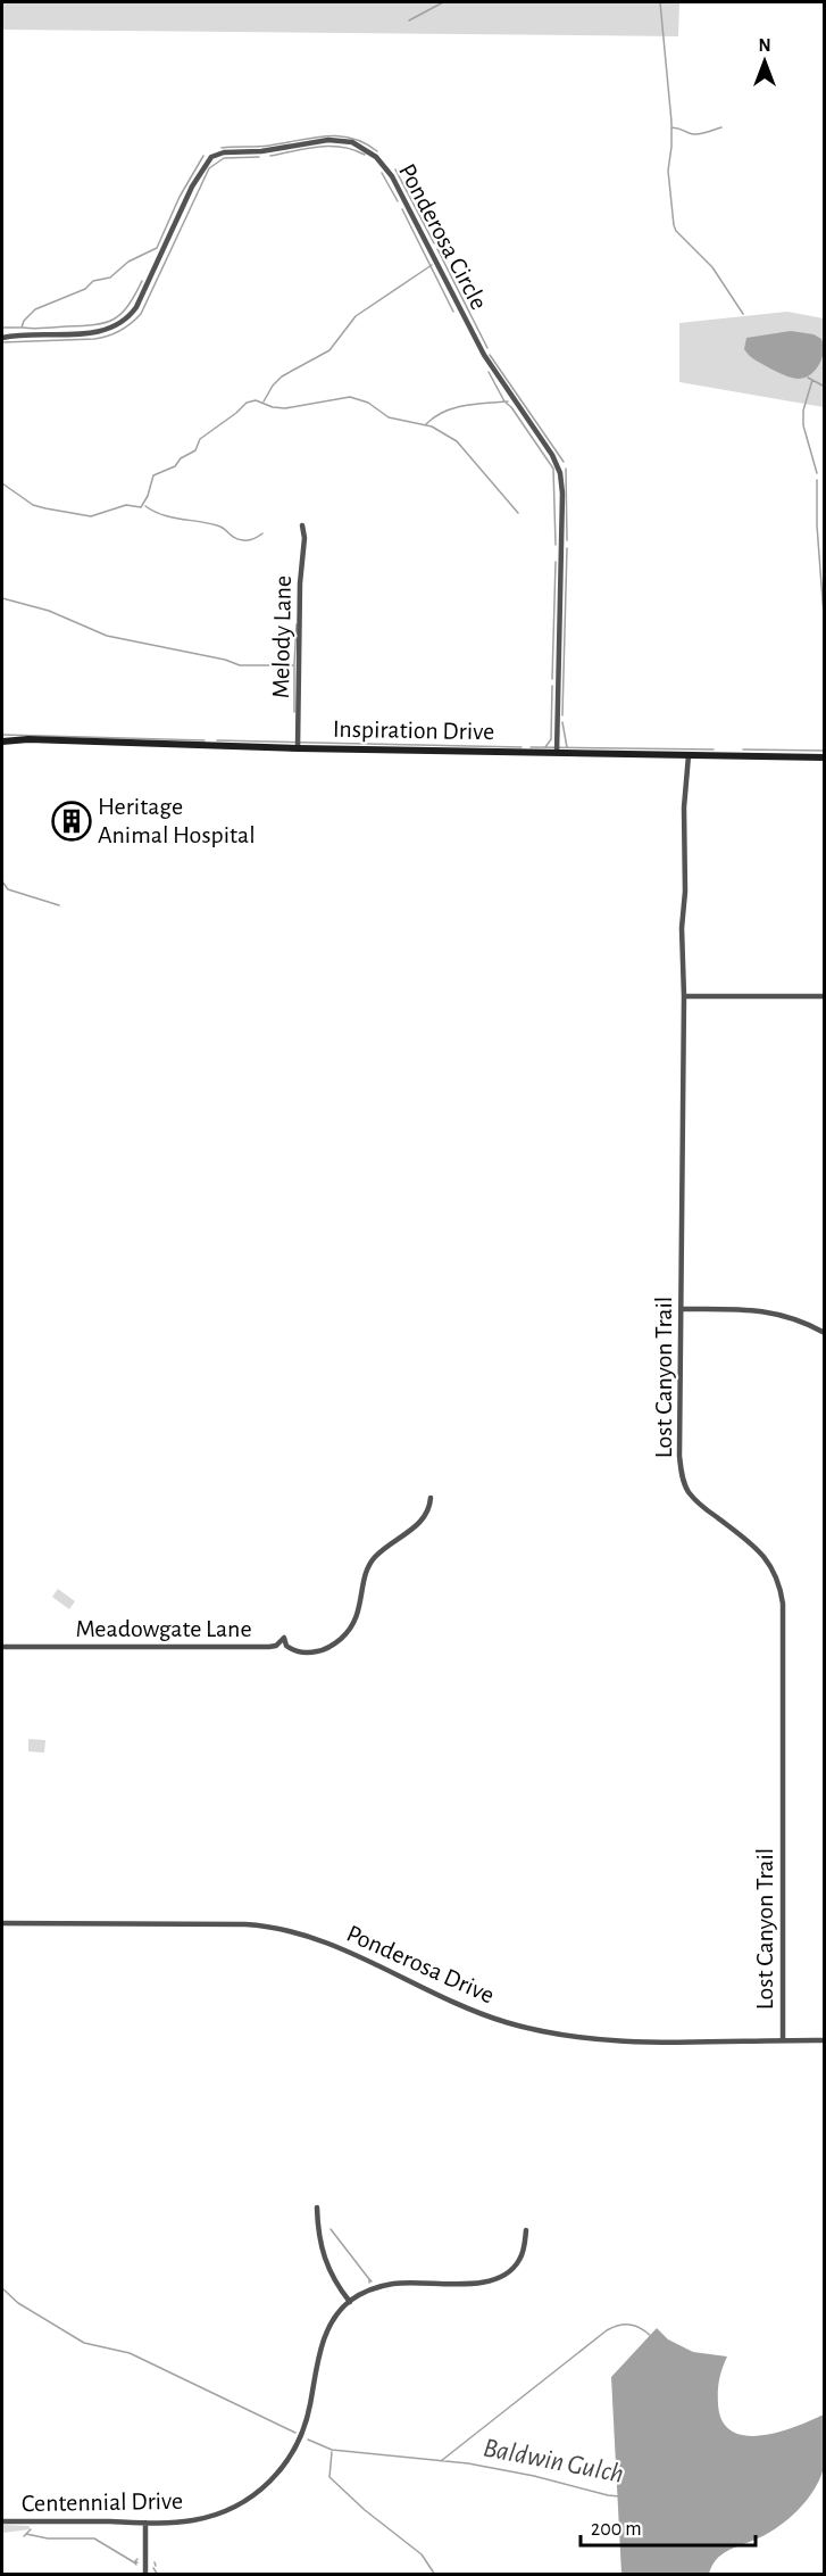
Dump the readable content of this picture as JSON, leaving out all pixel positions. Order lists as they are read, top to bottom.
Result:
{
  "streets": {
    "main road": ["Inspiration Drive"],
    "street": [
      "Ponderosa Circle",
      "Melody Lane",
      "Lost Canyon Trail",
      "Meadowgate Lane",
      "Ponderosa Drive",
      "Centennial Drive"
    ]
  },
  "crossings": [
    ["Ponderosa Circle", "Inspiration Drive"],
    ["Melody Lane", "Inspiration Drive"],
    ["Inspiration Drive", "Lost Canyon Trail"],
    ["Lost Canyon Trail", "Ponderosa Drive"]
  ],
  "water": ["Baldwin Gulch"],
  "places": {
    "building": ["Heritage Animal Hospital"]
  },
  "scale_bar": "200 m",
  "north": "top"
}
